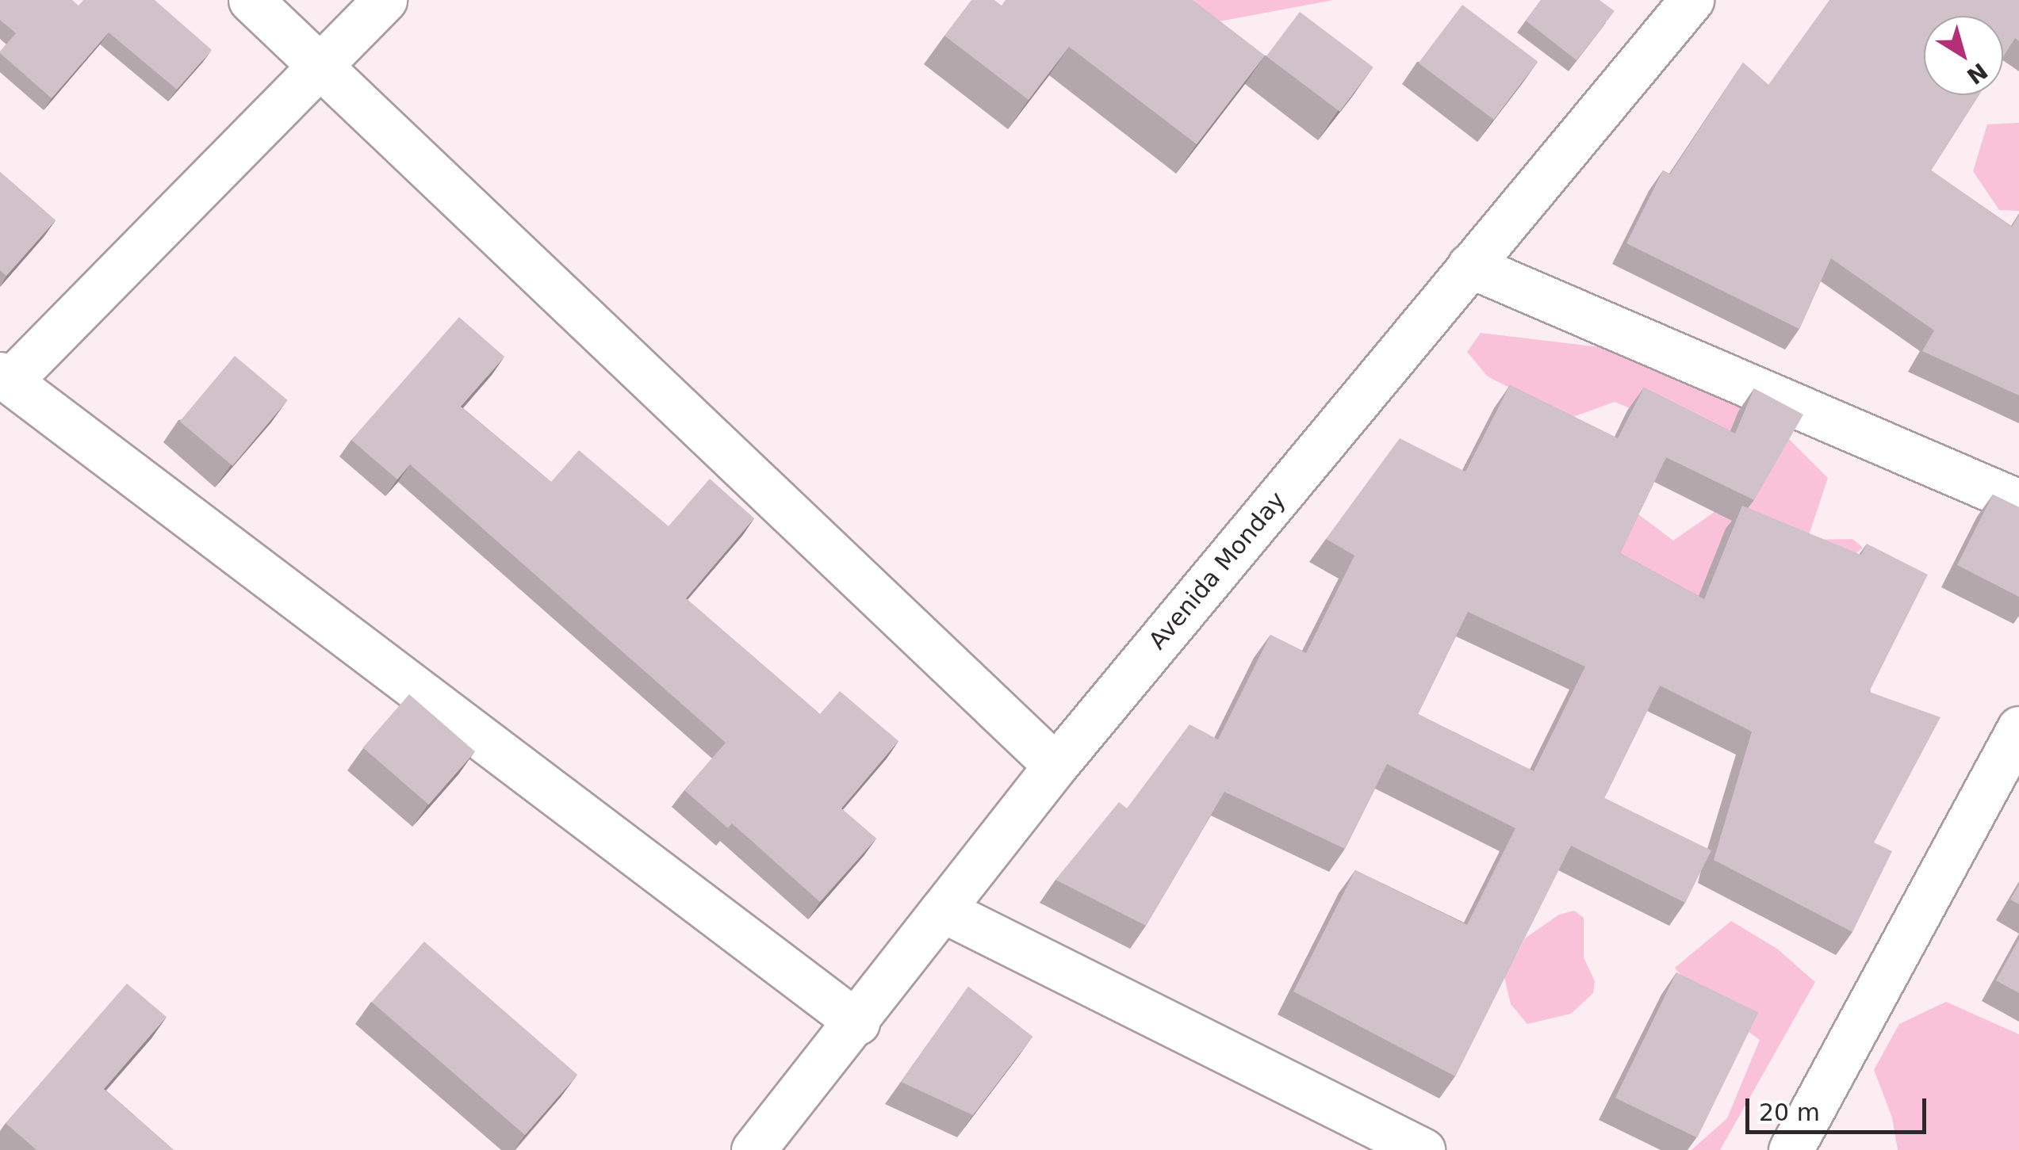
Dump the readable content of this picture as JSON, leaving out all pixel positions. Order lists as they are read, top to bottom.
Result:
{
  "streets": {
    "street": ["Avenida Monday"]
  },
  "scale_bar": "20 m",
  "north": "bottom right"
}
